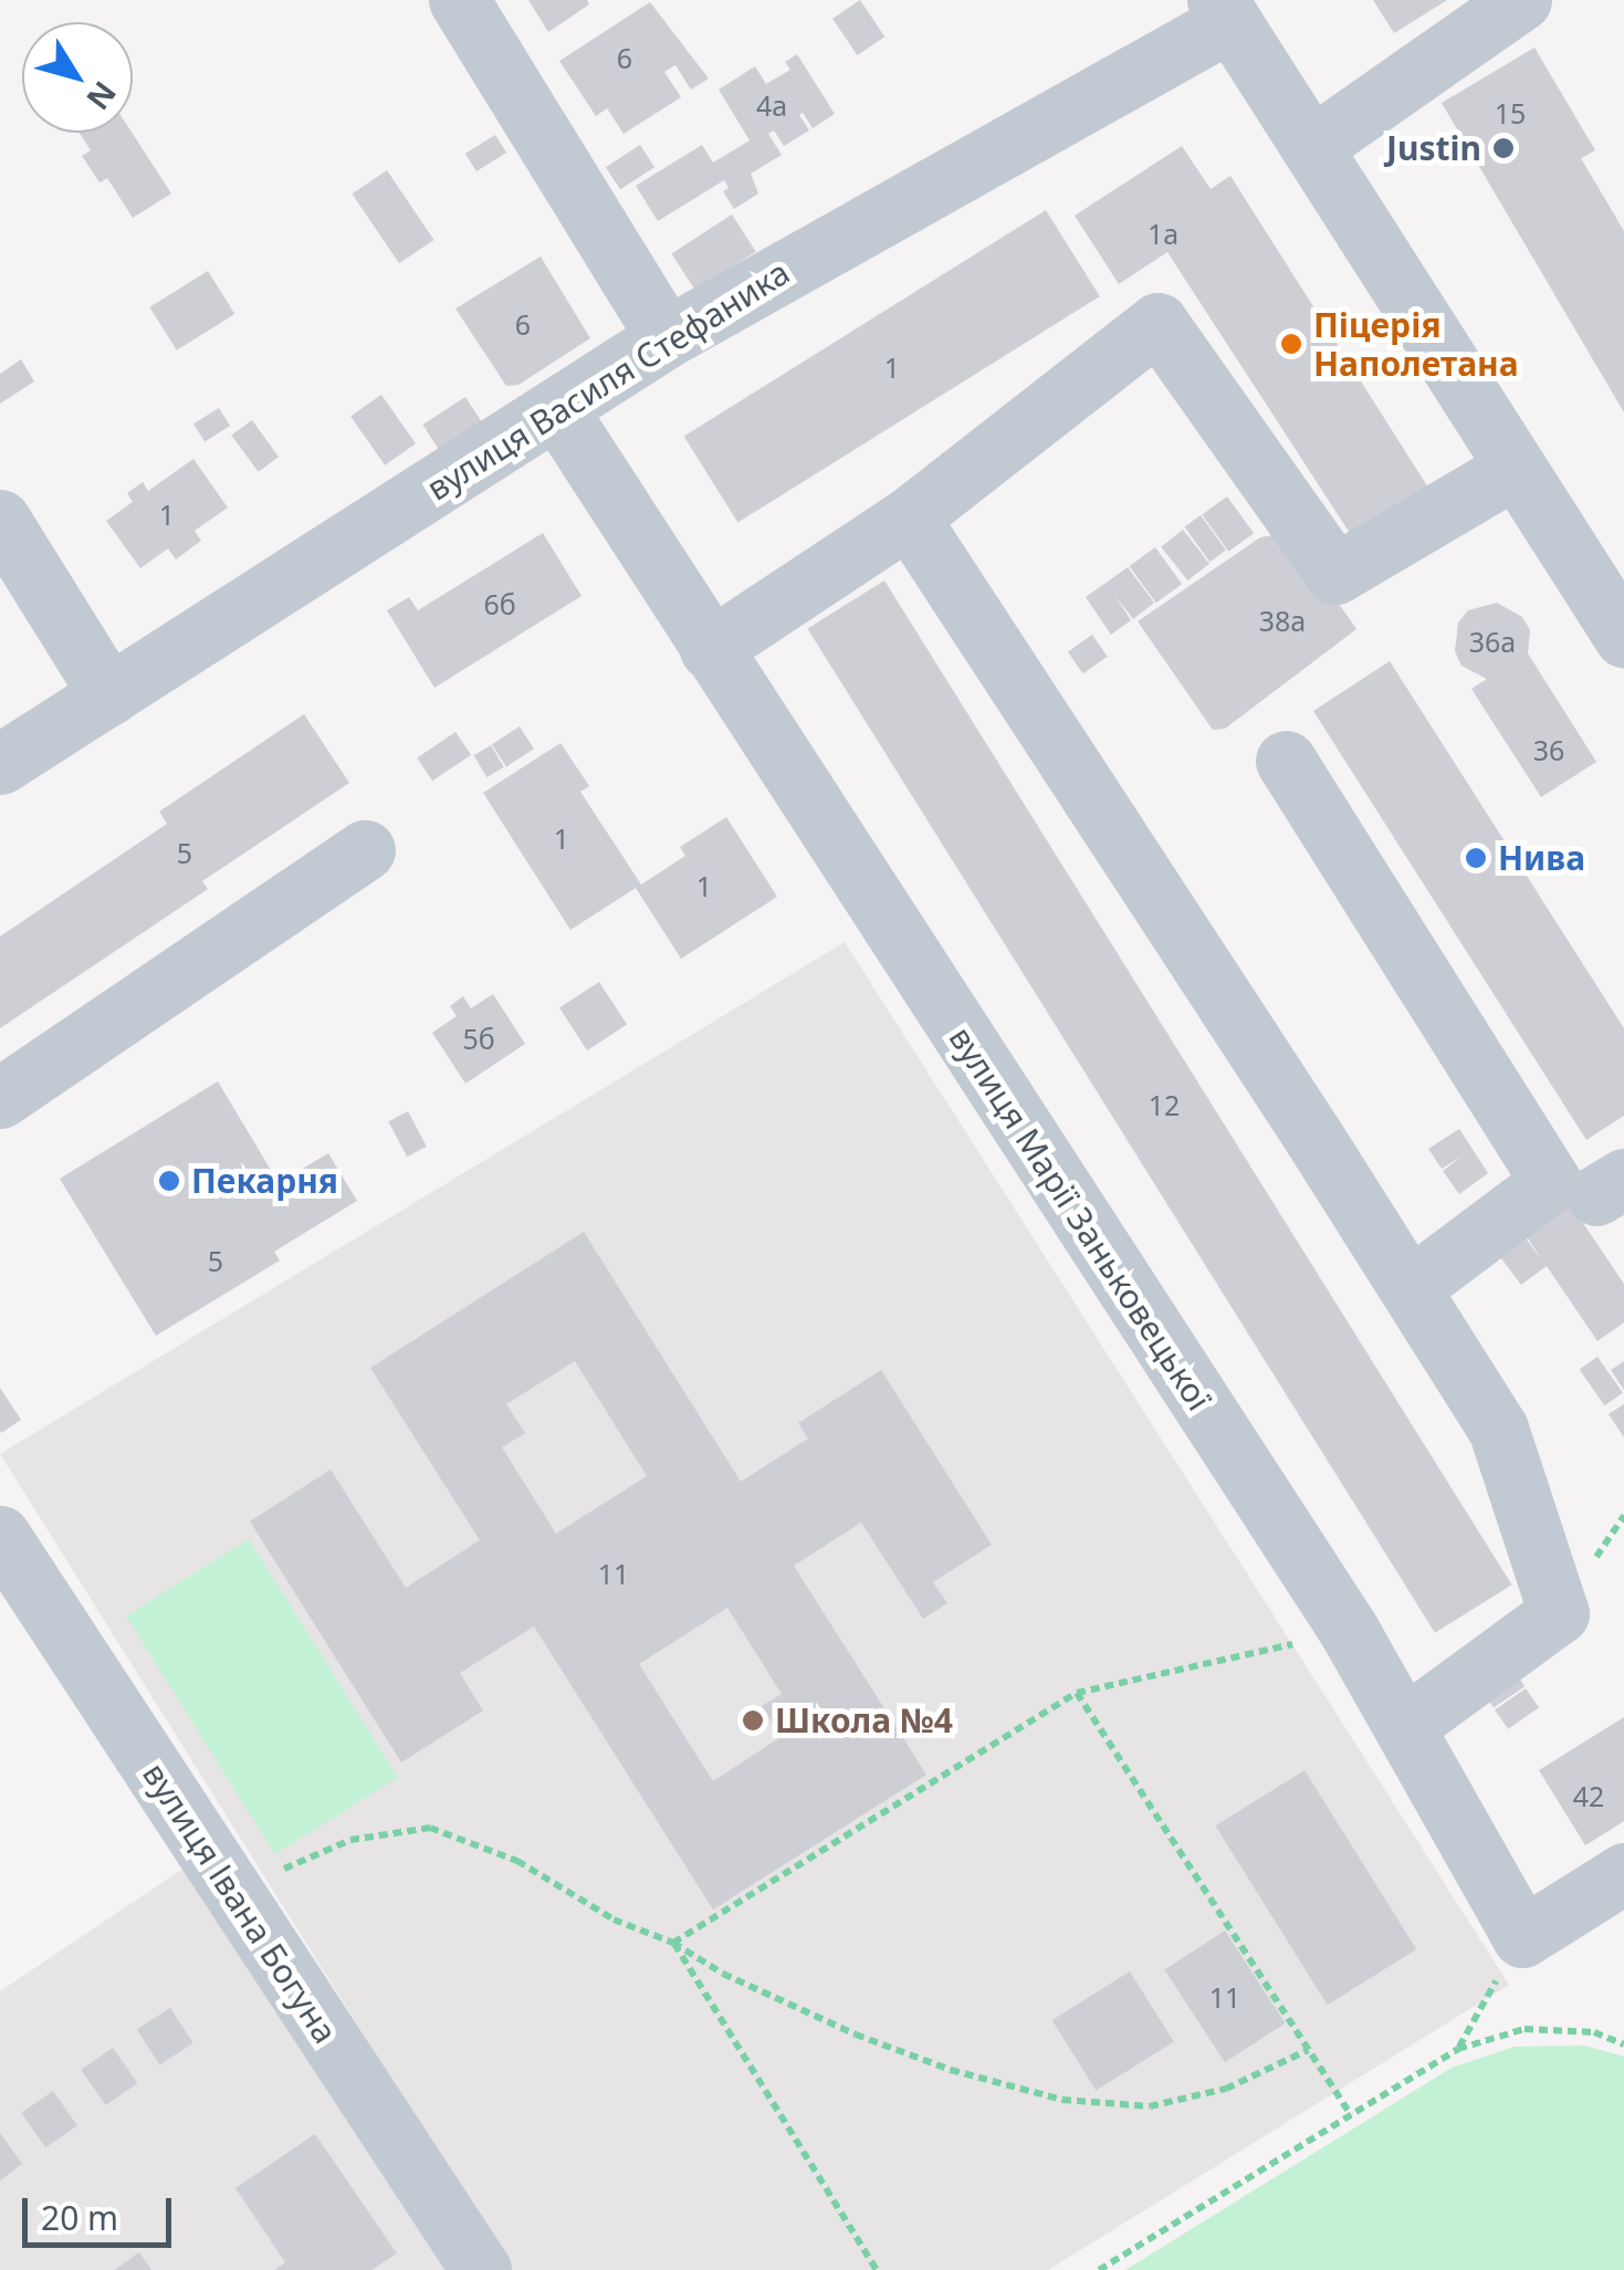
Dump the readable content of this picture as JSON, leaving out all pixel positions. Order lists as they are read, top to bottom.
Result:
{
  "streets": {
    "street": ["вулиця Василя Стефаника", "вулиця Марії Заньковецької", "вулиця Івана Богуна"]
  },
  "crossings": [
    ["вулиця Василя Стефаника", "вулиця Марії Заньковецької"]
  ],
  "places": [
    "Justin",
    "Піцерія Наполетана",
    "Нива",
    "Пекарня",
    "Школа №4"
  ],
  "house_numbers": [
    "6",
    "4а",
    "15",
    "1а",
    "6",
    "1",
    "1",
    "6б",
    "38а",
    "36а",
    "36",
    "1",
    "5",
    "1",
    "5б",
    "12",
    "5",
    "11",
    "42",
    "11"
  ],
  "scale_bar": "20 m",
  "north": "bottom right"
}
